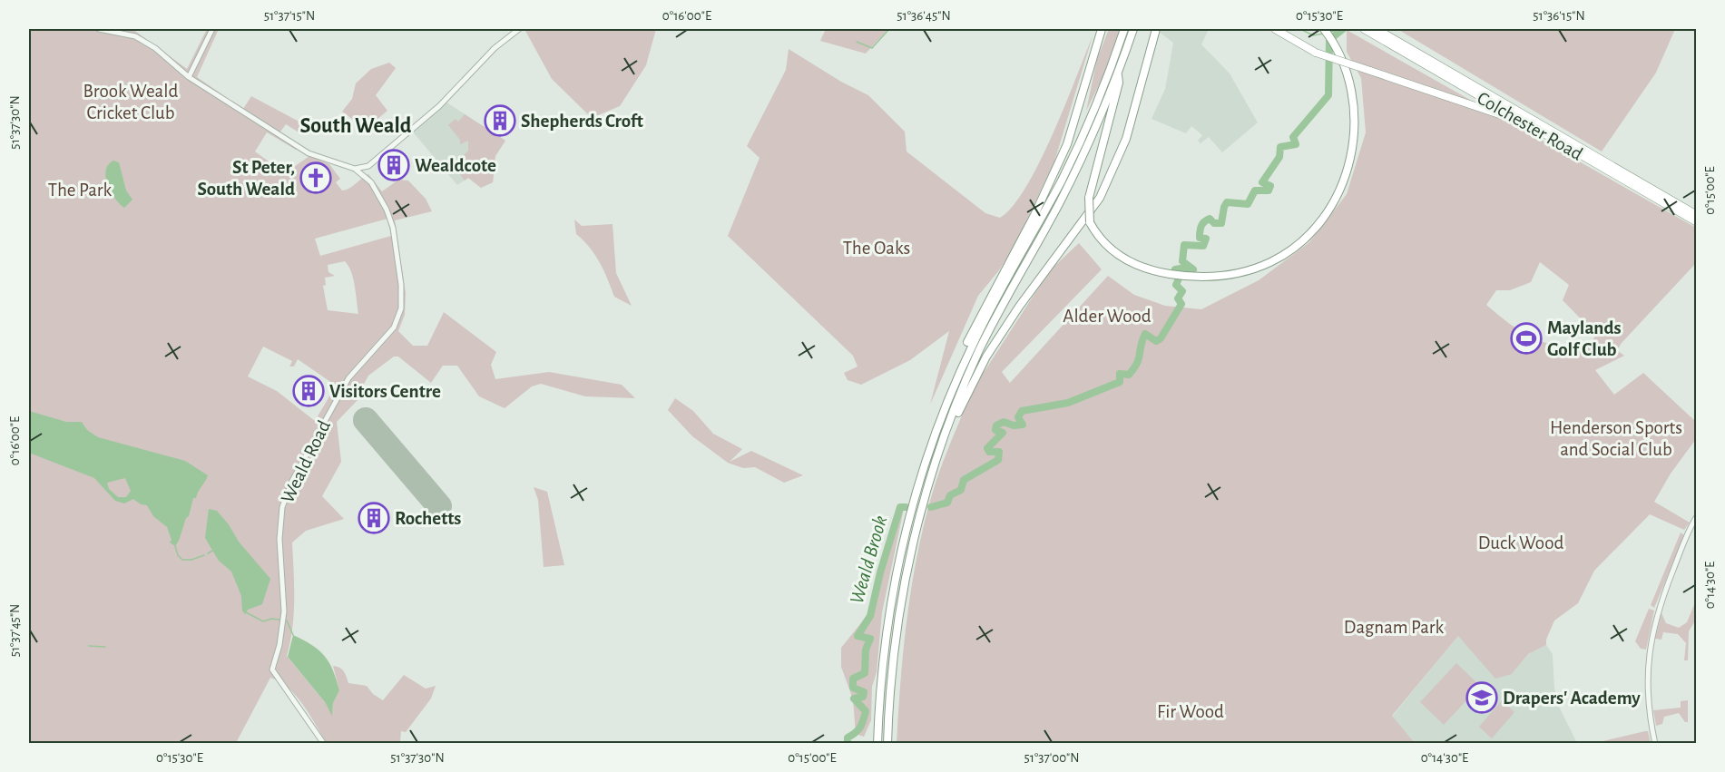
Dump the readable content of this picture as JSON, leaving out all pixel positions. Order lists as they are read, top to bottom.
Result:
{
  "streets": {
    "highway": ["Colchester Road"],
    "street": ["Weald Road"]
  },
  "districts": ["South Weald"],
  "water": ["Weald Brook"],
  "parks": [
    "Brook Weald Cricket Club",
    "The Park",
    "The Oaks",
    "Alder Wood",
    "Henderson Sports and Social Club",
    "Duck Wood",
    "Dagnam Park",
    "Fir Wood"
  ],
  "places": {
    "building": [
      "Shepherds Croft",
      "Wealdcote",
      "Visitors Centre",
      "Rochetts"
    ],
    "church": ["St Peter, South Weald"],
    "sports": ["Maylands Golf Club"],
    "school or university": ["Drapers' Academy"]
  },
  "coordinates": [
    "51°37'15\"N",
    "0°16'00\"E",
    "51°36'45\"N",
    "0°15'30\"E",
    "51°36'15\"N",
    "51°37'30\"N",
    "0°15'00\"E",
    "0°14'30\"E",
    "51°37'45\"N",
    "51°37'00\"N"
  ]
}
